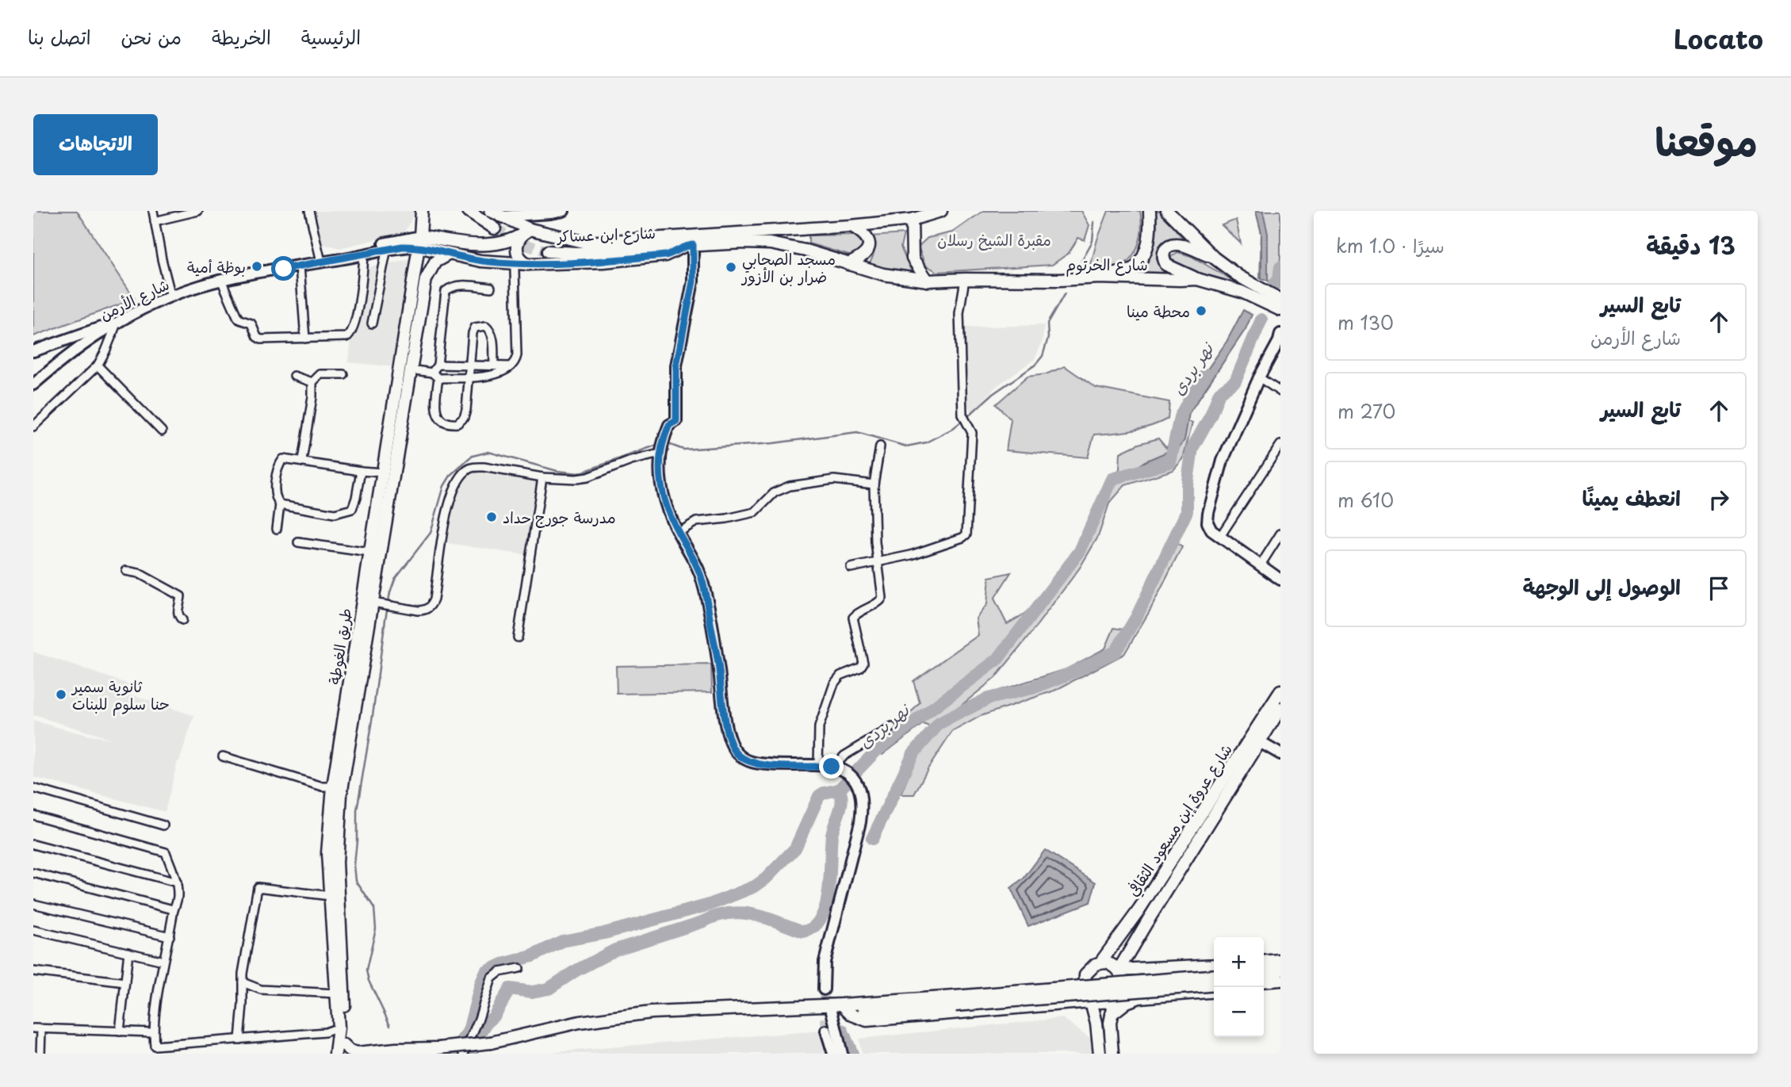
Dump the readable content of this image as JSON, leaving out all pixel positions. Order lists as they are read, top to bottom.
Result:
{
  "streets": {
    "main road": [
      "شارع ابن عساكر",
      "شارع الخرتوم",
      "طريق الغوطة",
      "شارع عروة إبن مسعود الثقافي"
    ],
    "street": ["شارع الأرمن"]
  },
  "crossings": [
    ["شارع ابن عساكر", "شارع الخرتوم"],
    ["شارع الأرمن", "طريق الغوطة"]
  ],
  "water": ["نهر بردى"],
  "parks": ["مقبرة الشيخ رسلان"],
  "places": [
    "بوظة أمية",
    "مسجد الصحابي ضرار بن الأزور",
    "محطة مينا",
    "مدرسة جورج حداد",
    "ثانوية سمير حنا سلوم للبنات"
  ],
  "page": {
    "header": "Locato",
    "nav": [
      "الرئيسية",
      "الخريطة",
      "من نحن",
      "اتصل بنا"
    ],
    "title": "موقعنا",
    "buttons": "الاتجاهات",
    "heading": ["13 دقيقة", "سيرًا · 1.0 km"],
    "list": [
      ["تابع السير", "شارع الأرمن", "130 m"],
      ["تابع السير", "270 m"],
      ["انعطف يمينًا", "610 m"],
      "الوصول إلى الوجهة"
    ],
    "map_buttons": ["+", "−"]
  }
}
